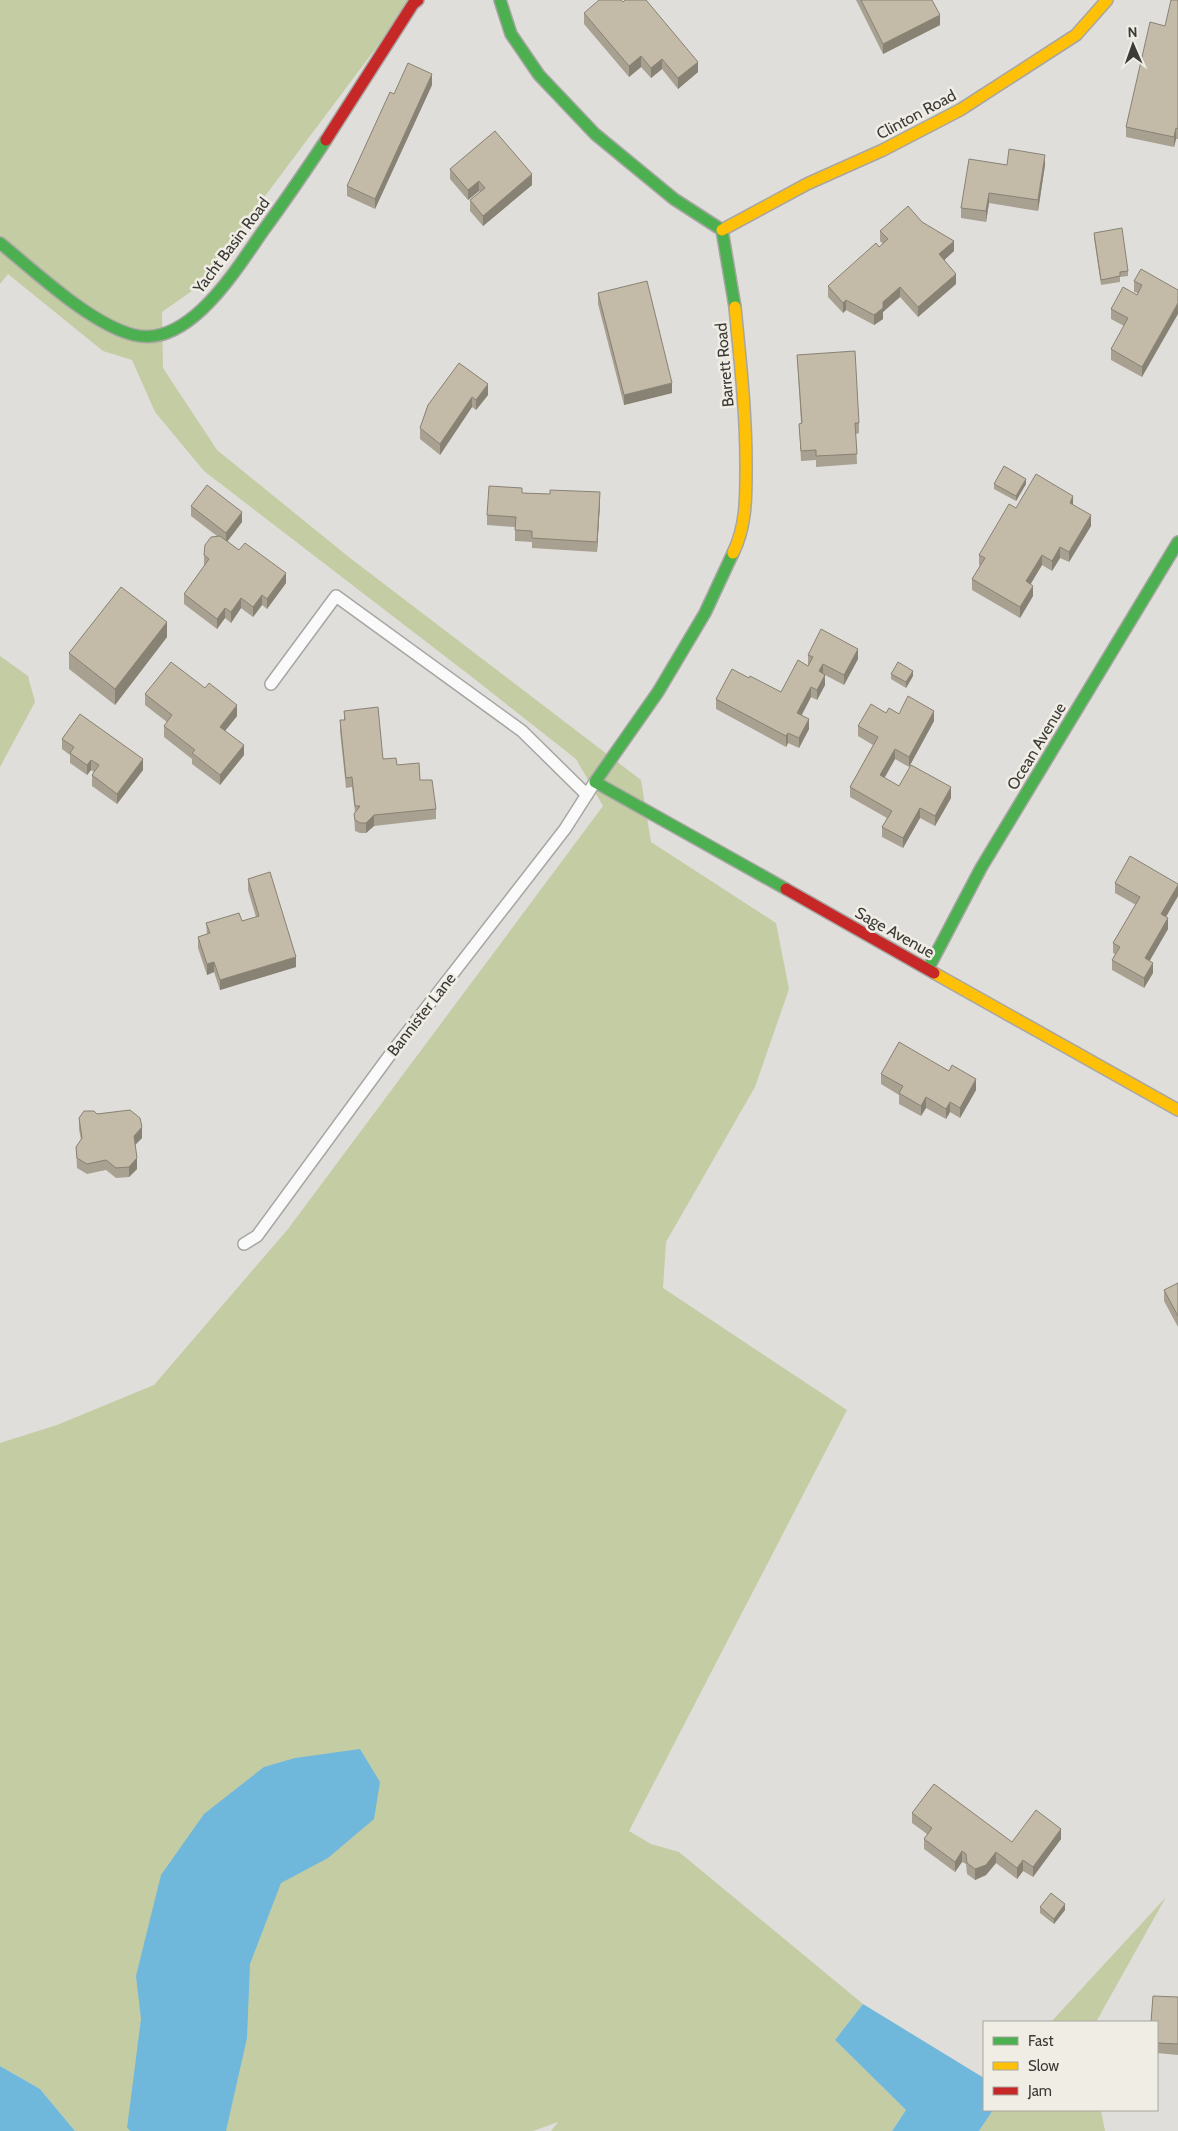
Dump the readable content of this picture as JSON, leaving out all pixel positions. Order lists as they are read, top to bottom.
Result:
{
  "streets": {
    "street": [
      "Clinton Road",
      "Yacht Basin Road",
      "Barrett Road",
      "Ocean Avenue",
      "Sage Avenue"
    ],
    "lane": ["Bannister Lane"]
  },
  "crossings": [
    ["Clinton Road", "Barrett Road"],
    ["Barrett Road", "Sage Avenue"],
    ["Barrett Road", "Bannister Lane"],
    ["Ocean Avenue", "Sage Avenue"],
    ["Sage Avenue", "Bannister Lane"]
  ],
  "legend": ["Fast", "Slow", "Jam"],
  "north": "top"
}
